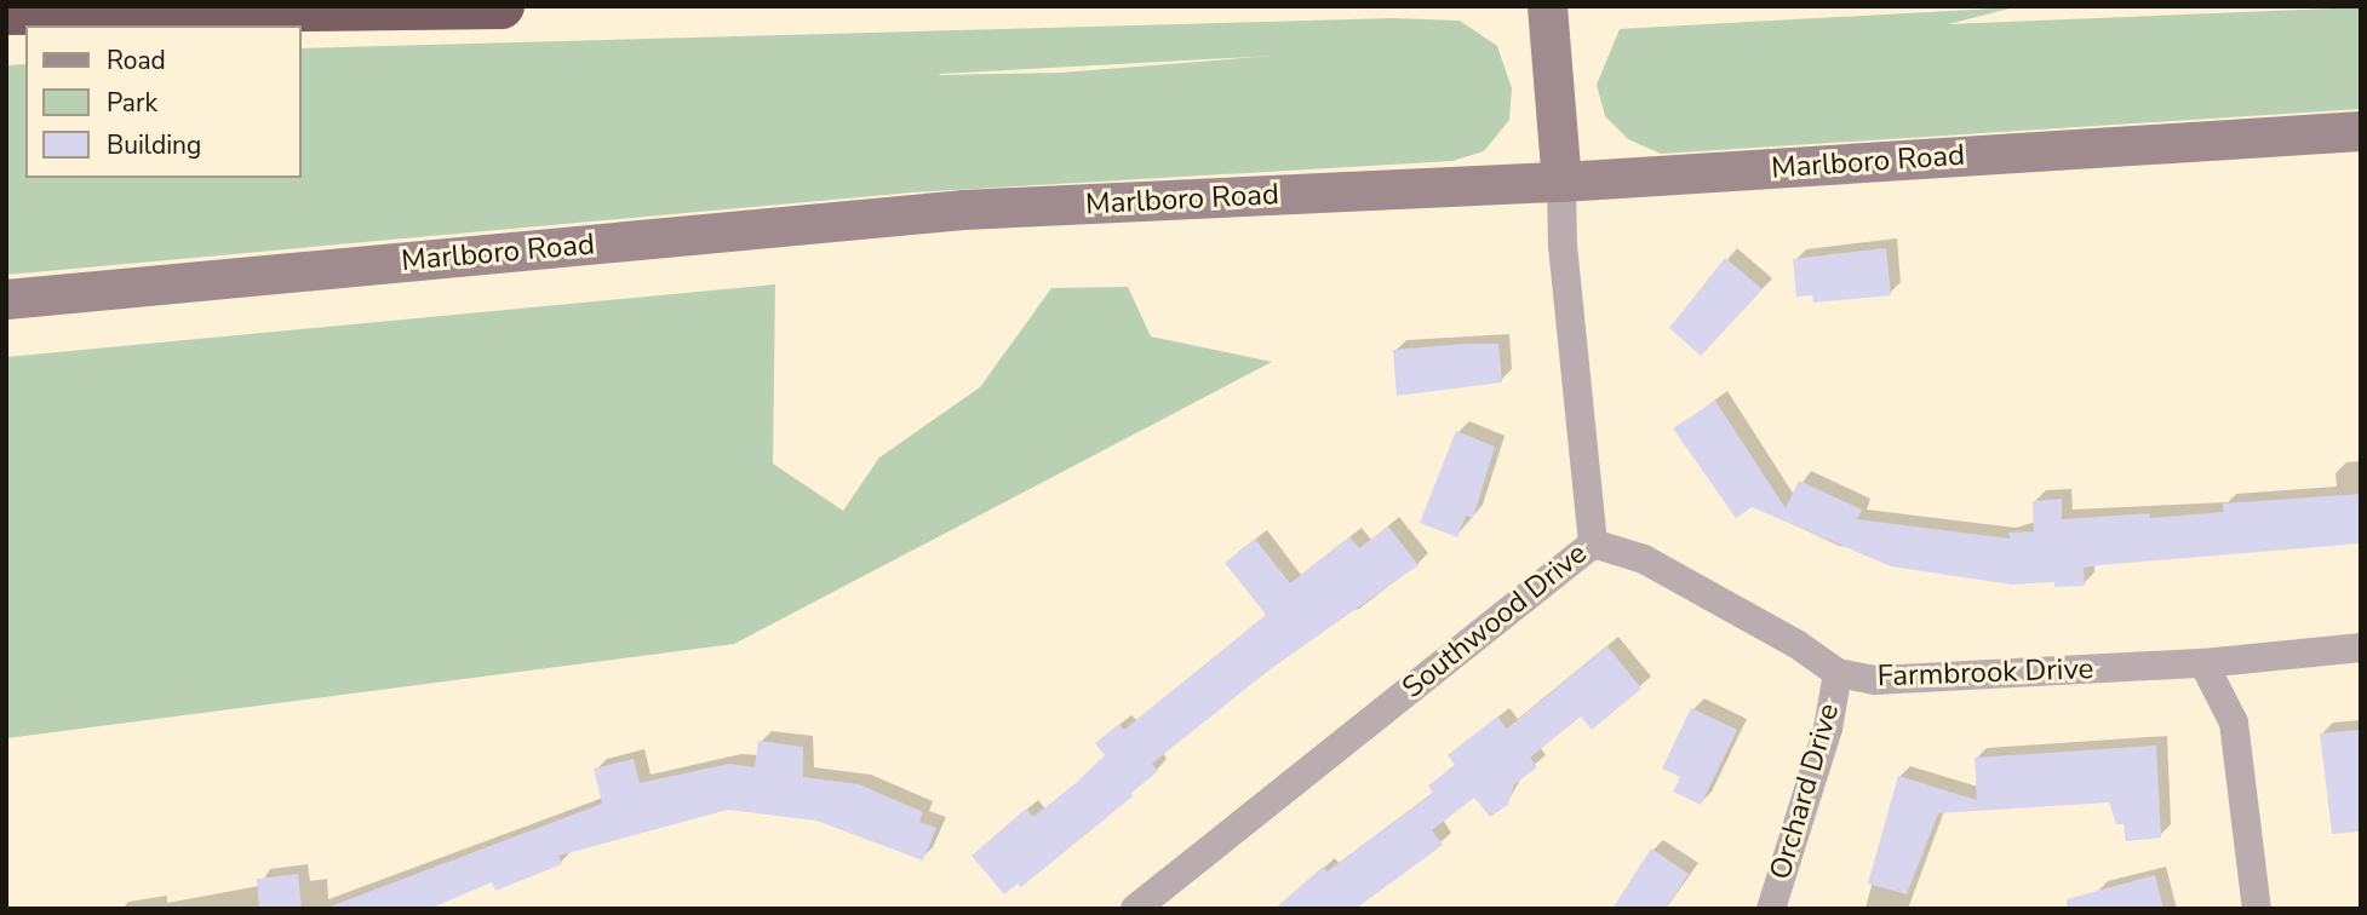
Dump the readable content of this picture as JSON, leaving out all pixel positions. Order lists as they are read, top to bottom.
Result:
{
  "streets": {
    "street": [
      "Marlboro Road",
      "Southwood Drive",
      "Farmbrook Drive",
      "Orchard Drive"
    ]
  },
  "crossings": [
    ["Marlboro Road", "Southwood Drive"],
    ["Southwood Drive", "Farmbrook Drive"],
    ["Farmbrook Drive", "Orchard Drive"]
  ],
  "legend": ["Road", "Park", "Building"]
}
